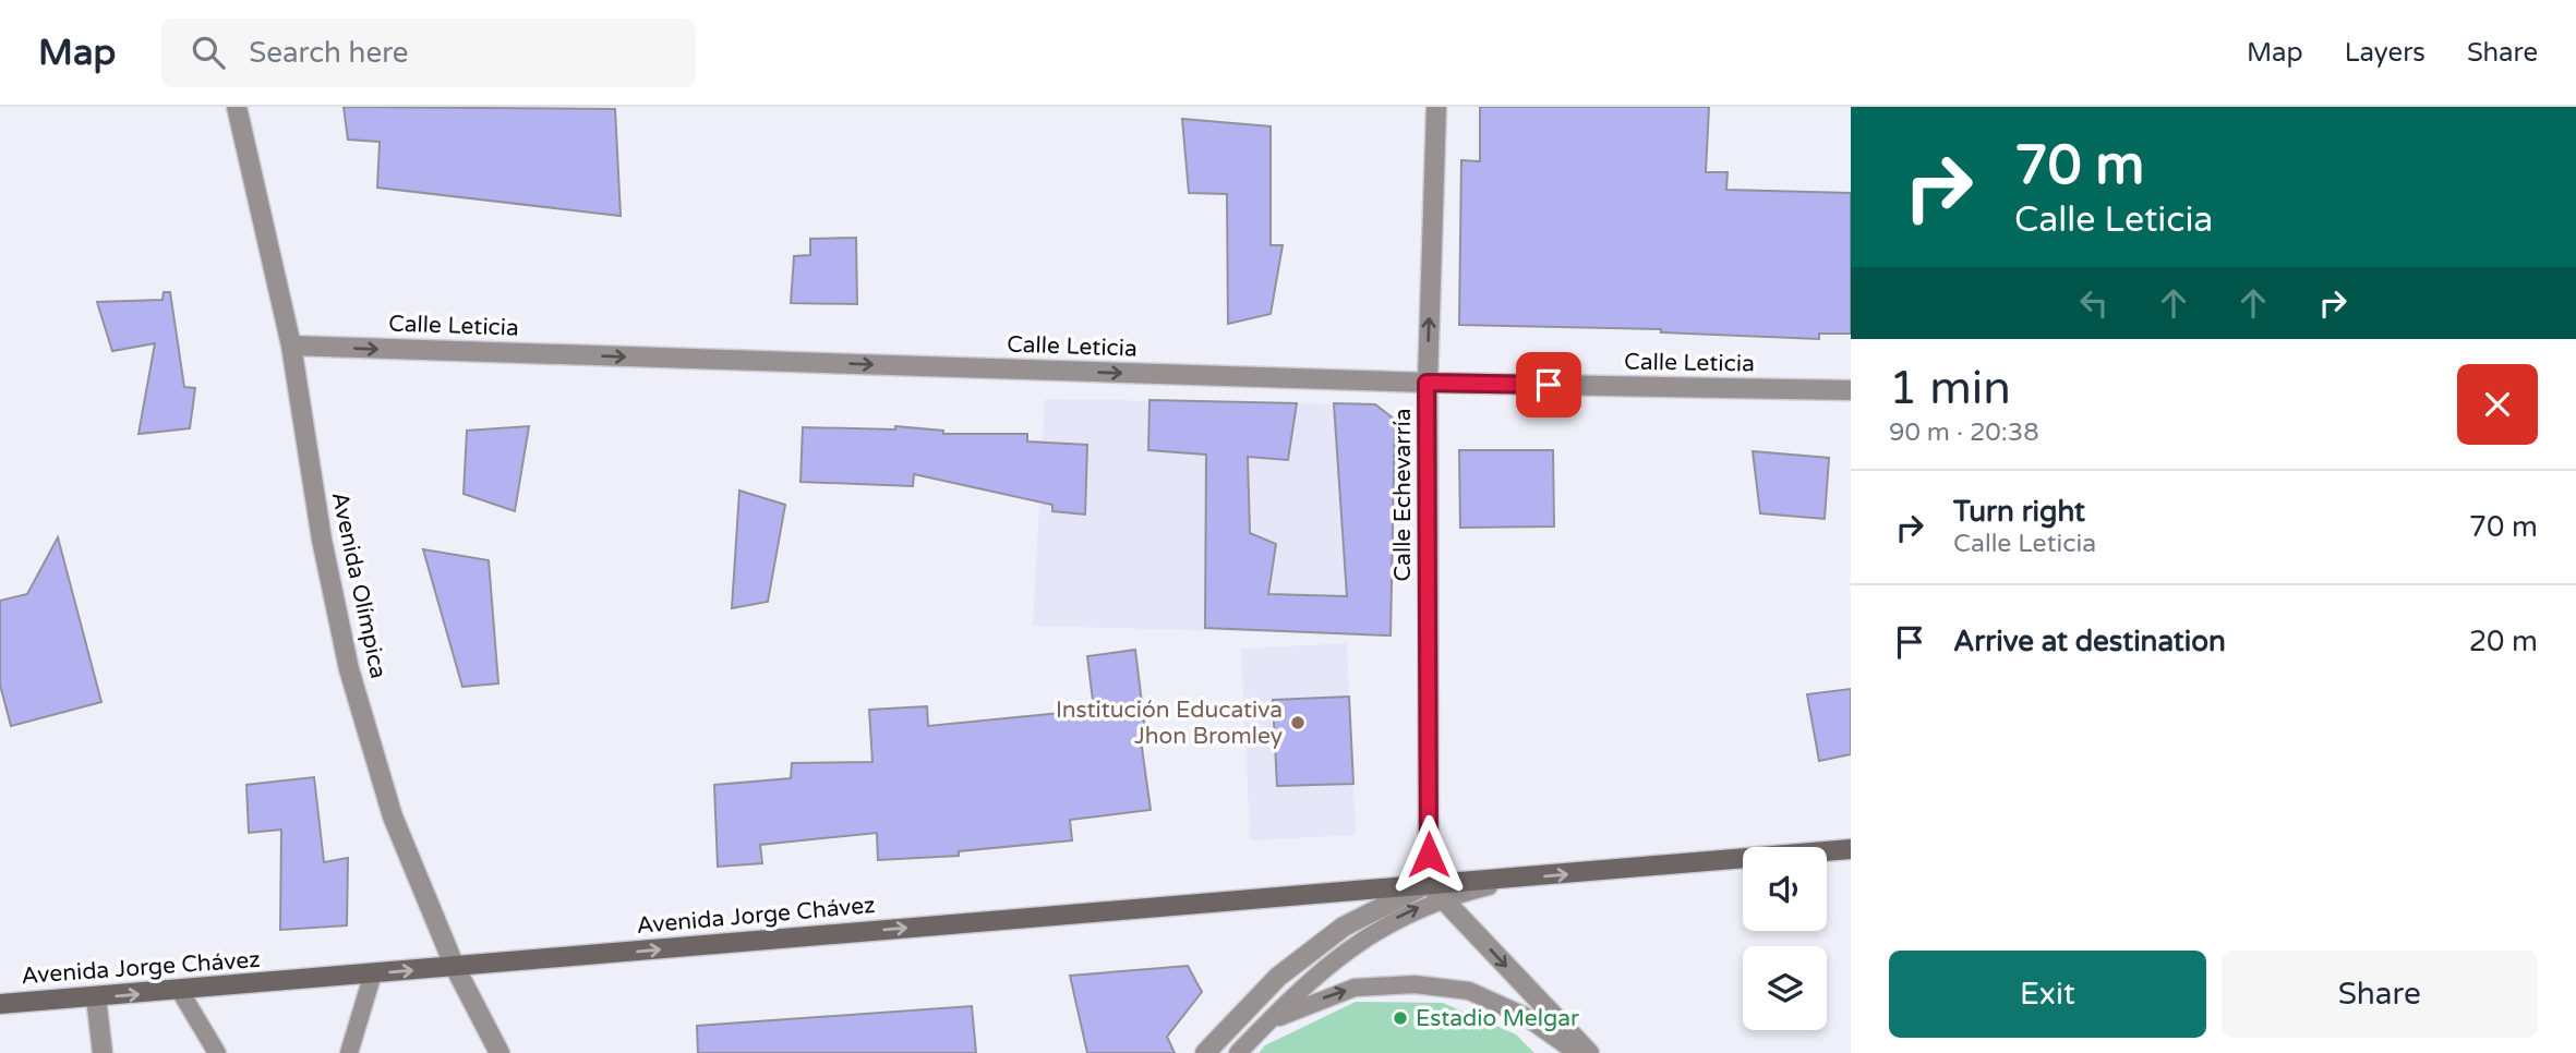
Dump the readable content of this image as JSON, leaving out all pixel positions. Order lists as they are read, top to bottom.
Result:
{
  "streets": {
    "main road": ["Avenida Jorge Chávez"],
    "street": ["Calle Leticia", "Calle Echevarría", "Avenida Olímpica"]
  },
  "crossings": [
    ["Calle Leticia", "Calle Echevarría"],
    ["Calle Leticia", "Avenida Olímpica"],
    ["Calle Echevarría", "Avenida Jorge Chávez"],
    ["Avenida Olímpica", "Avenida Jorge Chávez"]
  ],
  "one_way": ["Calle Leticia", "Calle Echevarría", "Avenida Jorge Chávez"],
  "places": ["Institución Educativa Jhon Bromley", "Estadio Melgar"],
  "page": {
    "header": "Map",
    "search": "Search here",
    "nav": ["Map", "Layers", "Share"],
    "turn": ["70 m", "Calle Leticia"],
    "heading": ["1 min", "90 m · 20:38"],
    "list": [
      {
        "name": "Turn right",
        "note": "Calle Leticia",
        "value": "70 m"
      },
      {
        "name": "Arrive at destination",
        "value": "20 m"
      }
    ],
    "buttons": ["Exit", "Share"]
  }
}
